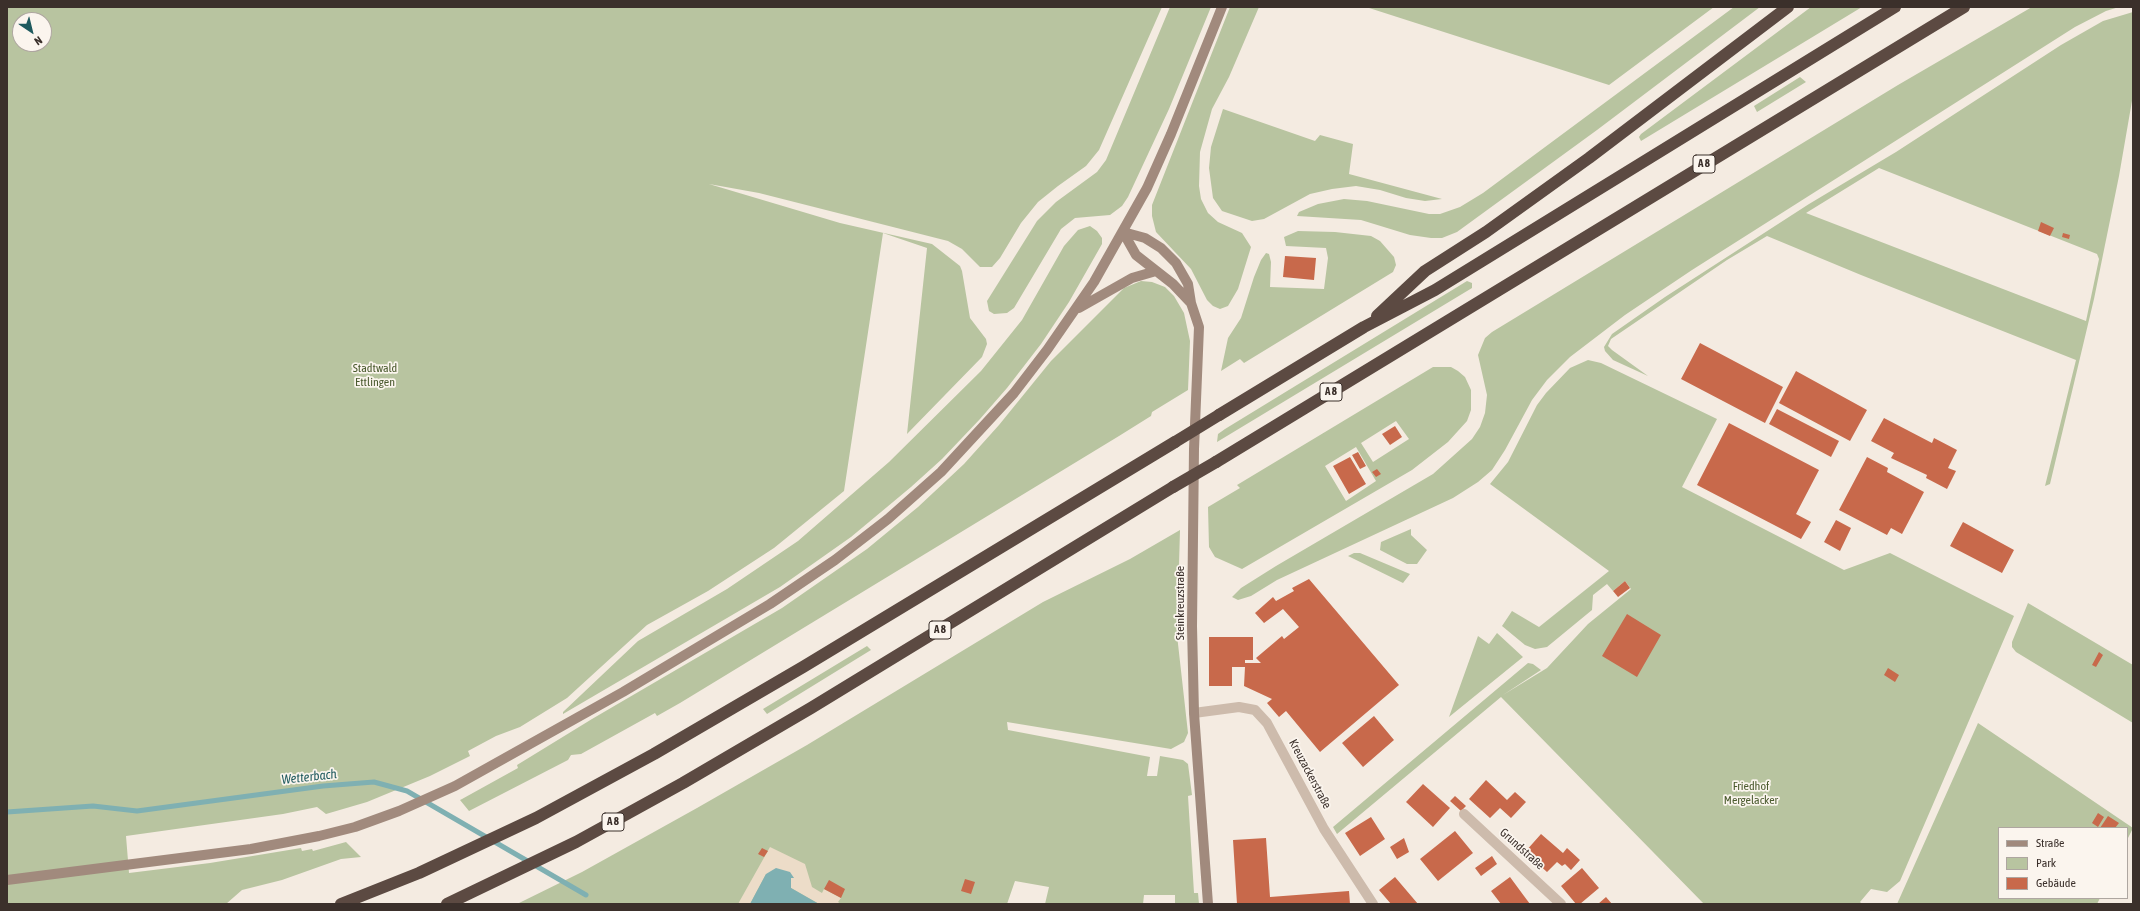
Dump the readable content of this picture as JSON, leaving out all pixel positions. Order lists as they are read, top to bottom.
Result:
{
  "streets": {
    "highway": ["A 8"],
    "main road": ["Steinkreuzstraße"],
    "street": ["Kreuzackerstraße", "Grundstraße"]
  },
  "crossings": [
    ["Steinkreuzstraße", "Kreuzackerstraße"]
  ],
  "water": ["Wetterbach"],
  "parks": ["Stadtwald Ettlingen", "Friedhof Mergelacker"],
  "legend": ["Straße", "Park", "Gebäude"],
  "north": "bottom right"
}
